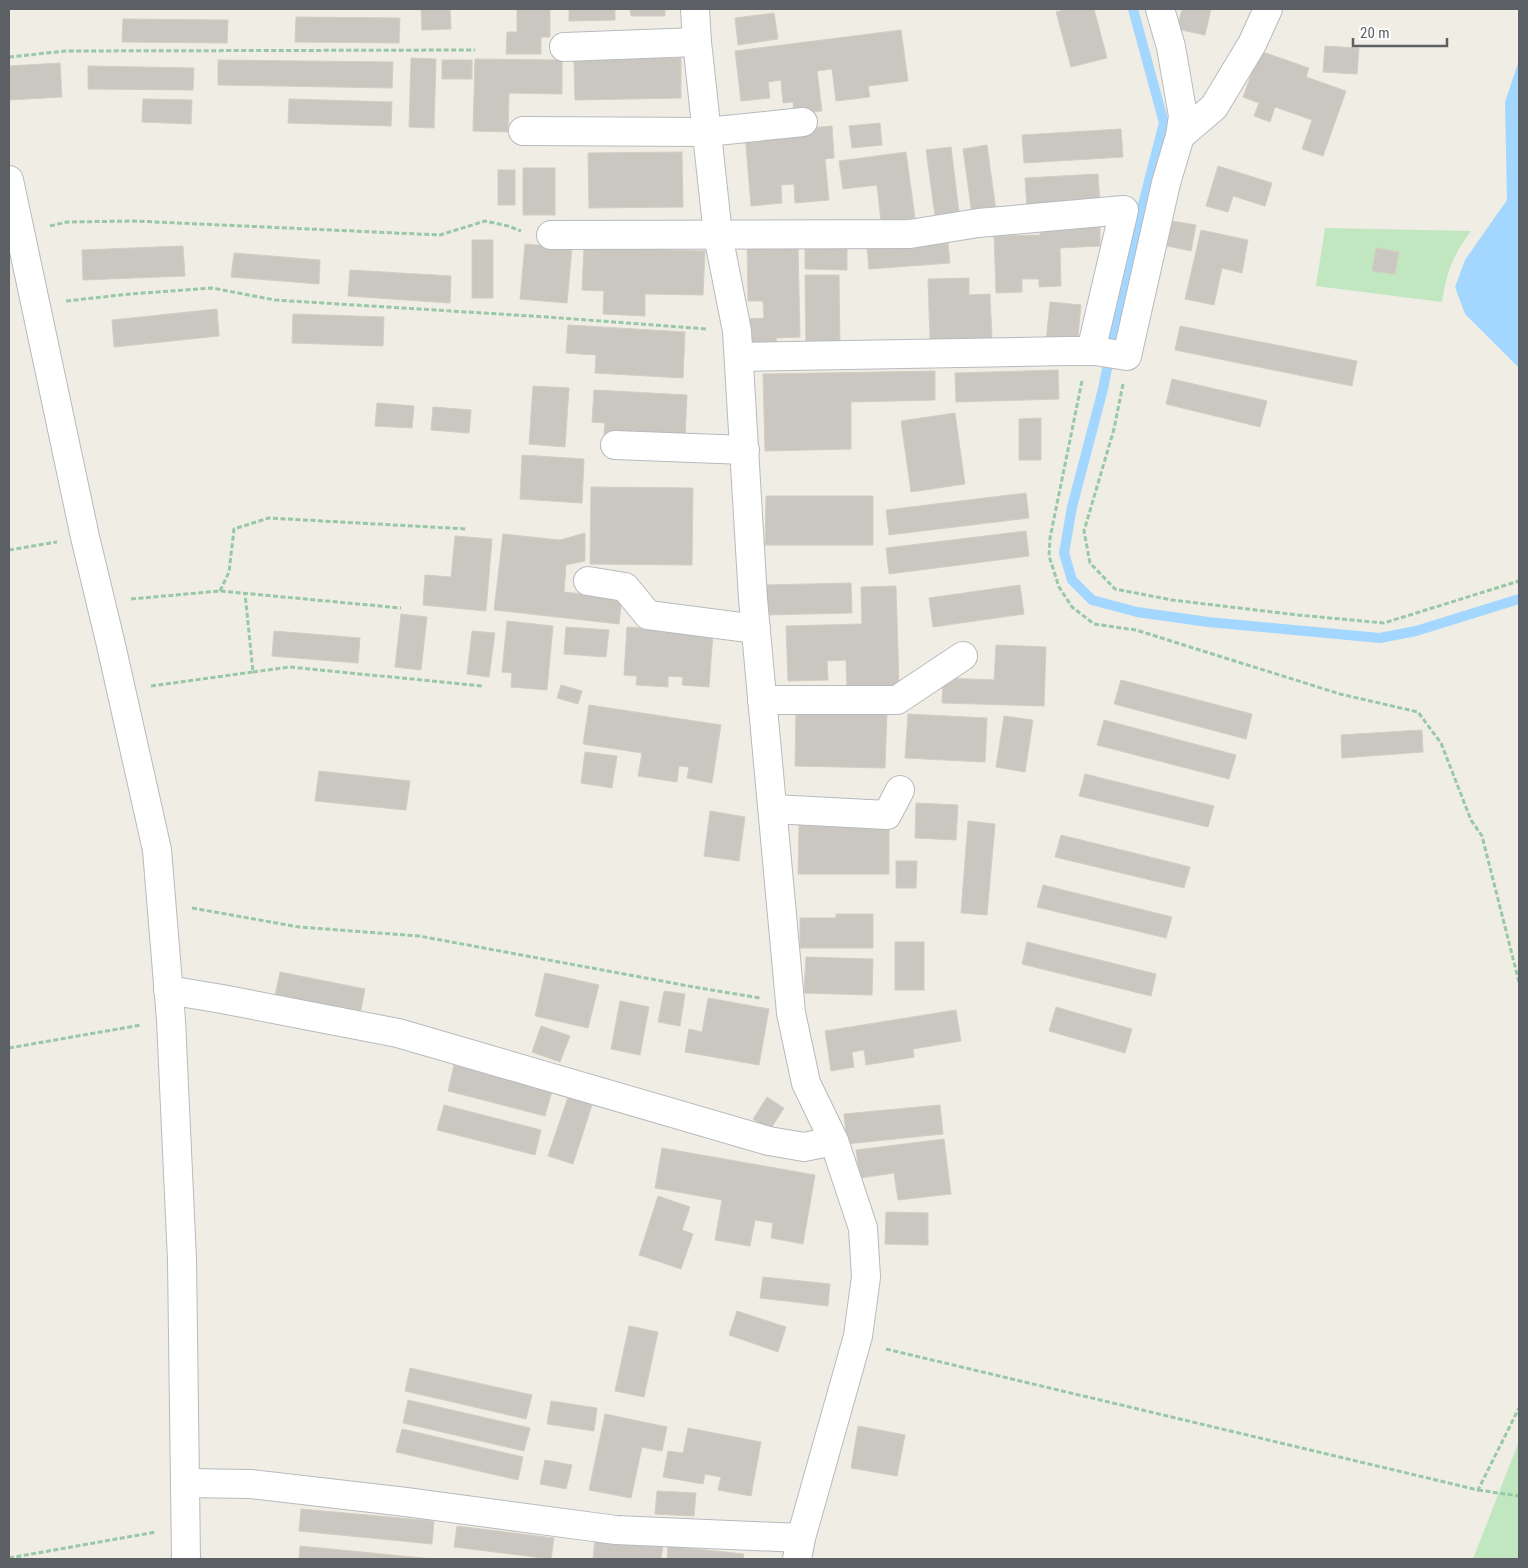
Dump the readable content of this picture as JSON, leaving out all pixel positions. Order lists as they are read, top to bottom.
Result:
{
  "scale_bar": "20 m"
}
